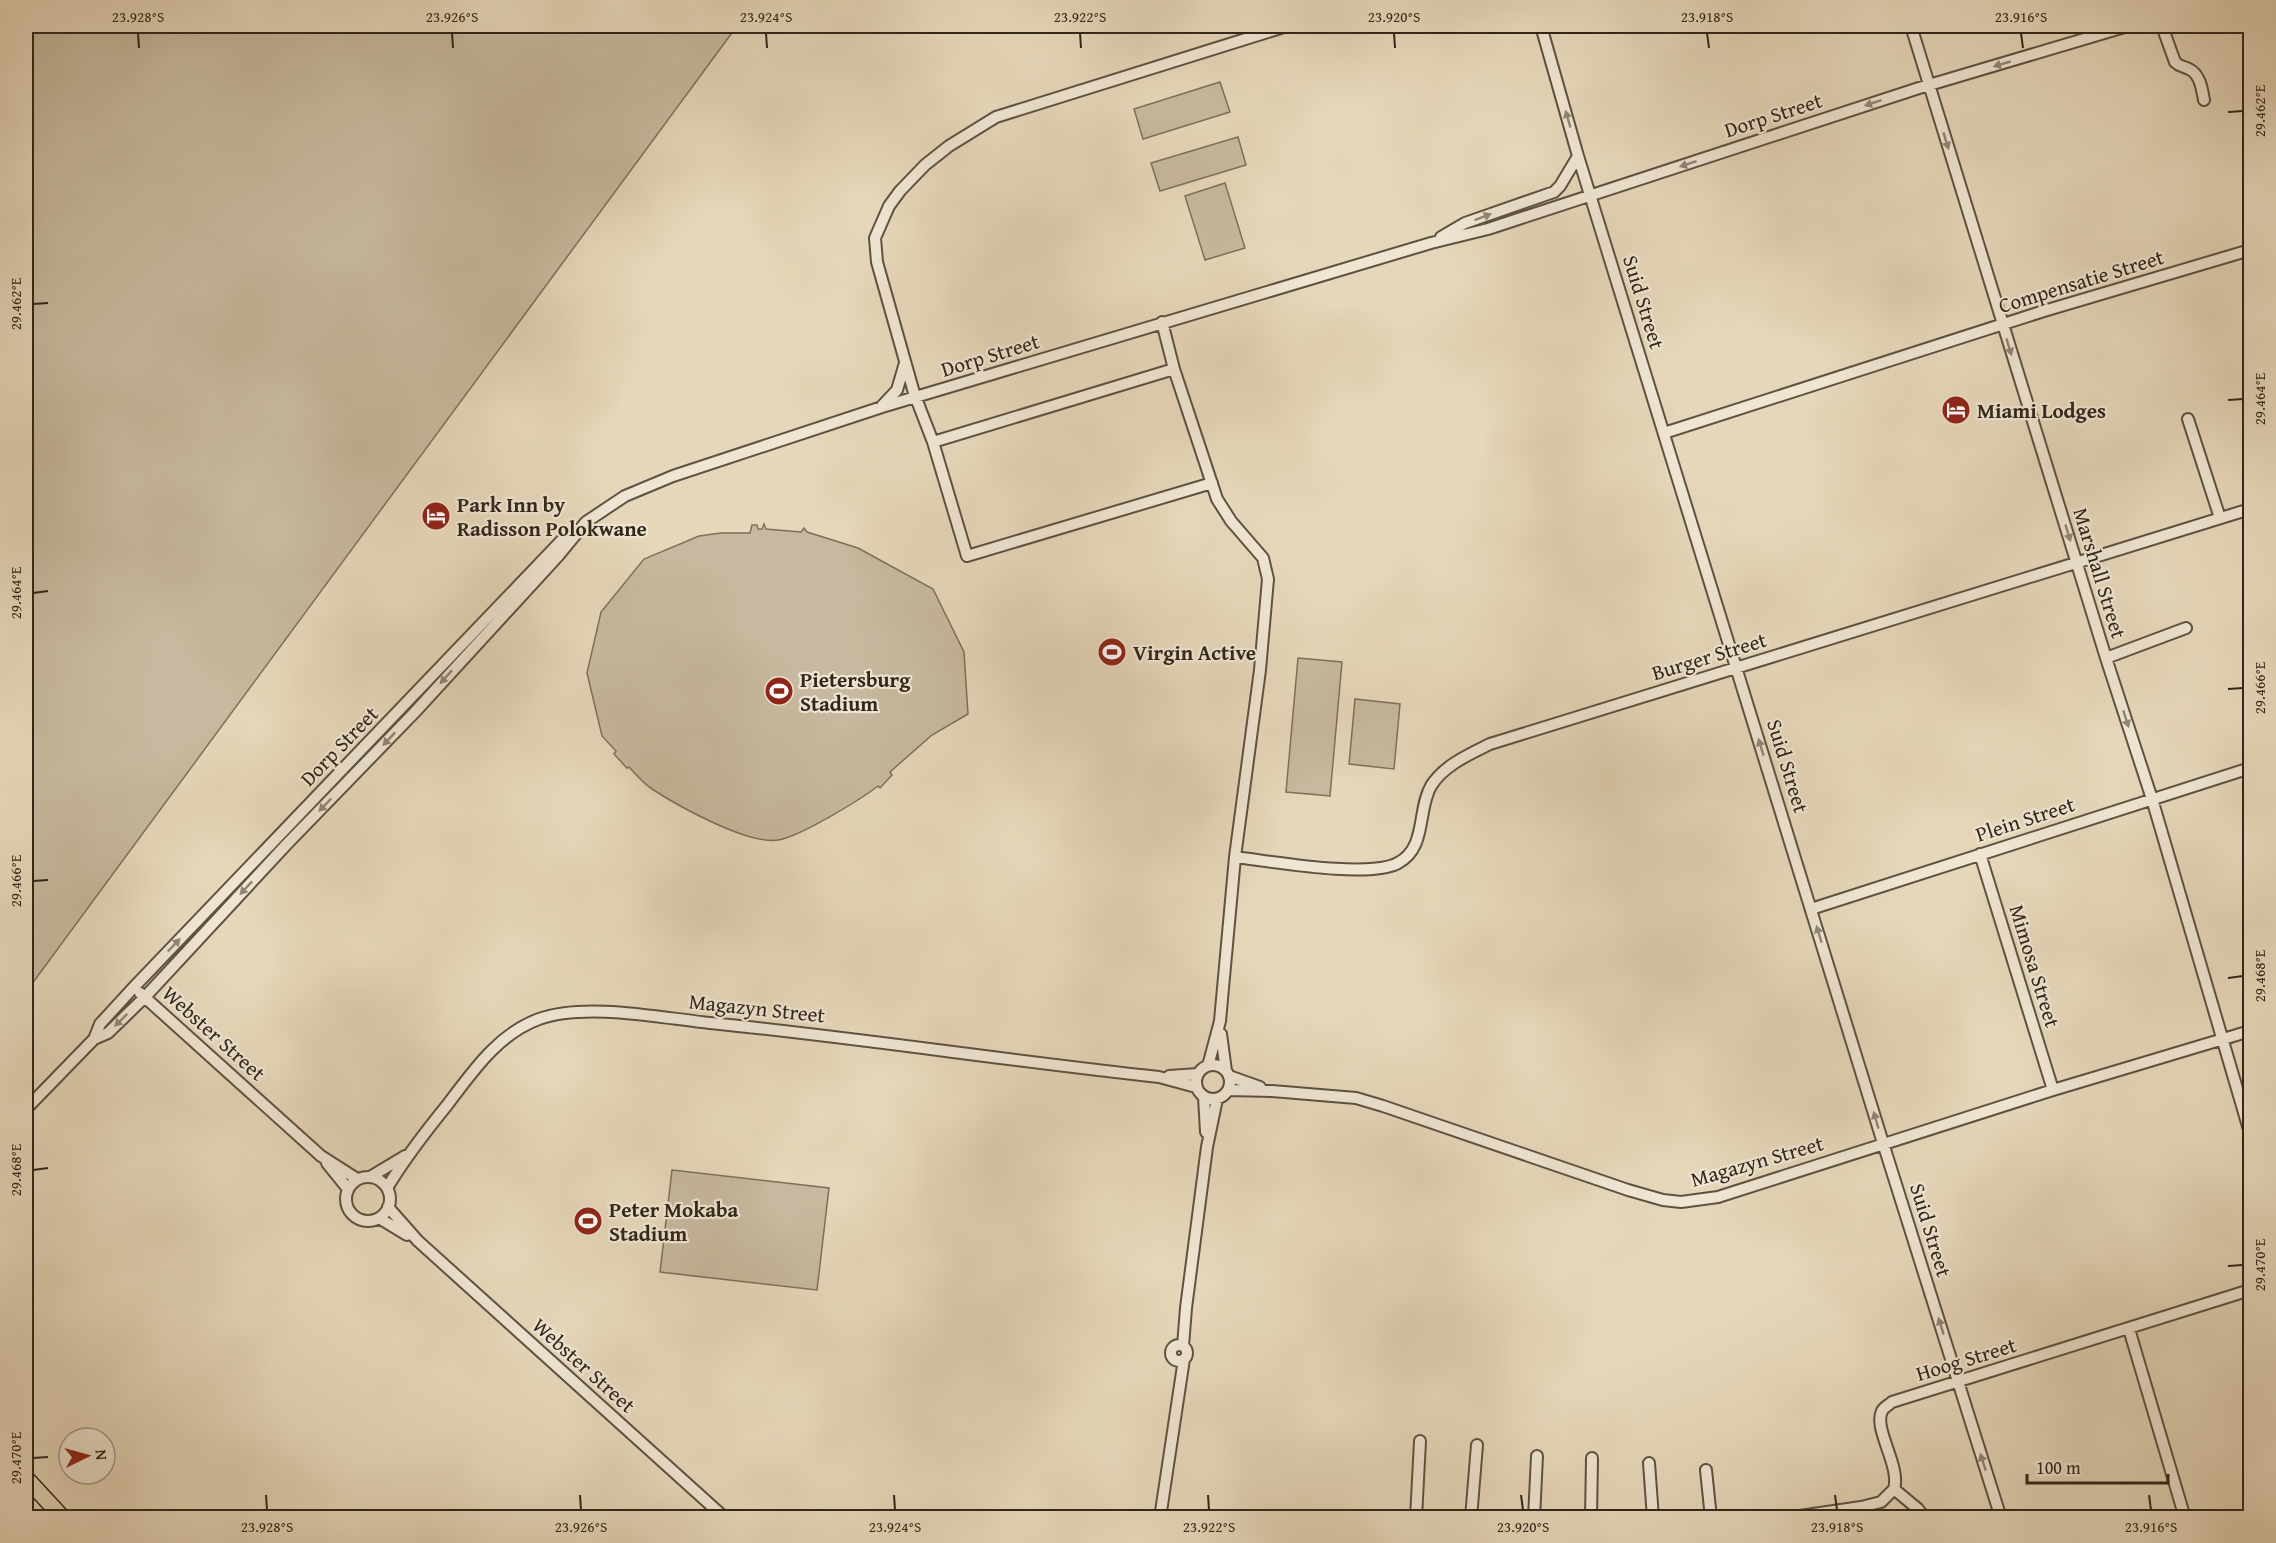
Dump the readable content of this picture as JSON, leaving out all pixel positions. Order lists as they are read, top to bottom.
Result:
{
  "streets": {
    "street": [
      "Dorp Street",
      "Compensatie Street",
      "Suid Street",
      "Marshall Street",
      "Burger Street",
      "Plein Street",
      "Mimosa Street",
      "Magazyn Street",
      "Webster Street",
      "Hoog Street"
    ]
  },
  "crossings": [
    ["Dorp Street", "Suid Street"],
    ["Dorp Street", "Marshall Street"],
    ["Dorp Street", "Webster Street"],
    ["Compensatie Street", "Suid Street"],
    ["Compensatie Street", "Marshall Street"],
    ["Suid Street", "Burger Street"],
    ["Suid Street", "Plein Street"],
    ["Suid Street", "Magazyn Street"],
    ["Suid Street", "Hoog Street"],
    ["Marshall Street", "Burger Street"],
    ["Marshall Street", "Plein Street"],
    ["Marshall Street", "Magazyn Street"],
    ["Plein Street", "Mimosa Street"],
    ["Mimosa Street", "Magazyn Street"],
    ["Magazyn Street", "Webster Street"]
  ],
  "one_way": ["Suid Street", "Marshall Street"],
  "places": {
    "hotel": ["Miami Lodges", "Park Inn by Radisson Polokwane"],
    "sports": ["Virgin Active", "Pietersburg Stadium", "Peter Mokaba Stadium"]
  },
  "scale_bar": "100 m",
  "north": "right",
  "coordinates": [
    "23.928°S",
    "23.926°S",
    "23.924°S",
    "23.922°S",
    "23.920°S",
    "23.918°S",
    "23.916°S",
    "29.462°E",
    "29.464°E",
    "29.466°E",
    "29.468°E",
    "29.470°E"
  ]
}
